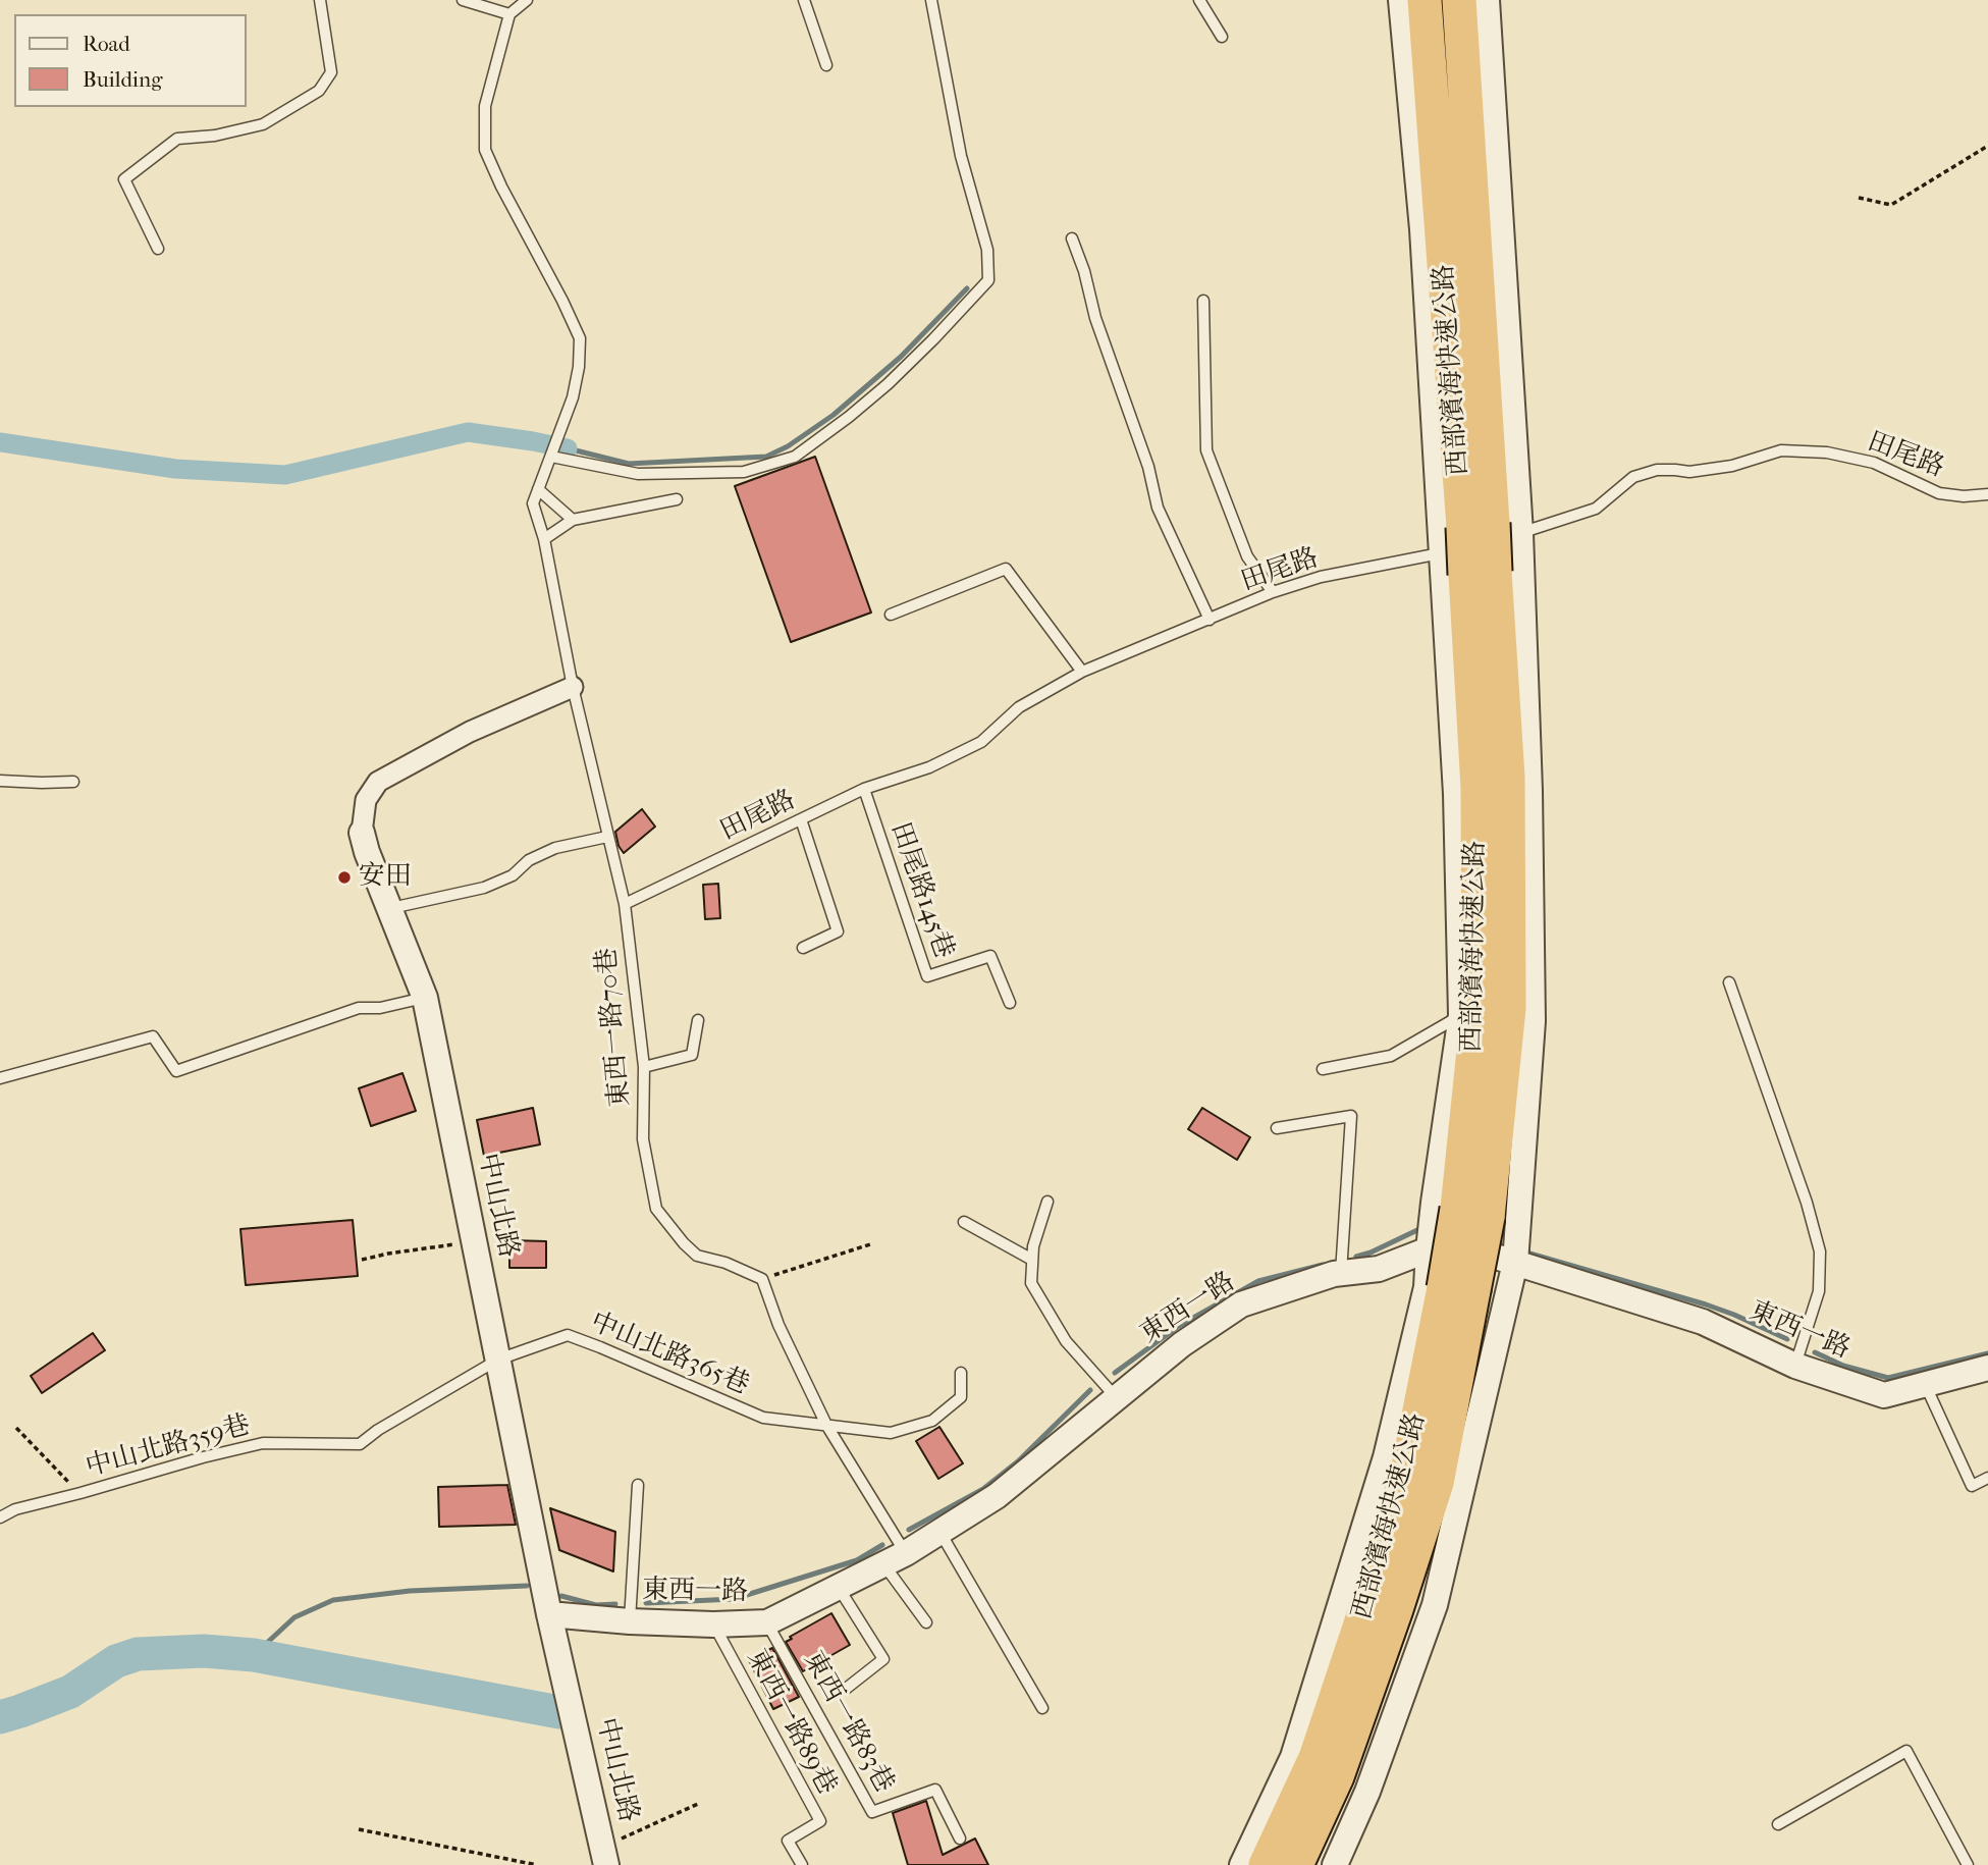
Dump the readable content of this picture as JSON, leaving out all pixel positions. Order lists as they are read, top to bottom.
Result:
{
  "streets": {
    "highway": ["西部濱海快速公路"],
    "street": ["中山北路", "東西一路"],
    "lane": [
      "田尾路",
      "田尾路145巷",
      "東西一路70巷",
      "中山北路365巷",
      "中山北路359巷",
      "東西一路89巷",
      "東西一路83巷"
    ]
  },
  "crossings": [
    ["西部濱海快速公路", "田尾路"],
    ["田尾路", "田尾路145巷"],
    ["田尾路", "東西一路70巷"],
    ["東西一路70巷", "中山北路"],
    ["中山北路", "東西一路"],
    ["中山北路", "中山北路365巷"],
    ["中山北路", "中山北路359巷"],
    ["東西一路", "東西一路89巷"],
    ["東西一路", "東西一路83巷"],
    ["中山北路365巷", "中山北路359巷"]
  ],
  "places": ["安田"],
  "legend": ["Road", "Building"]
}
